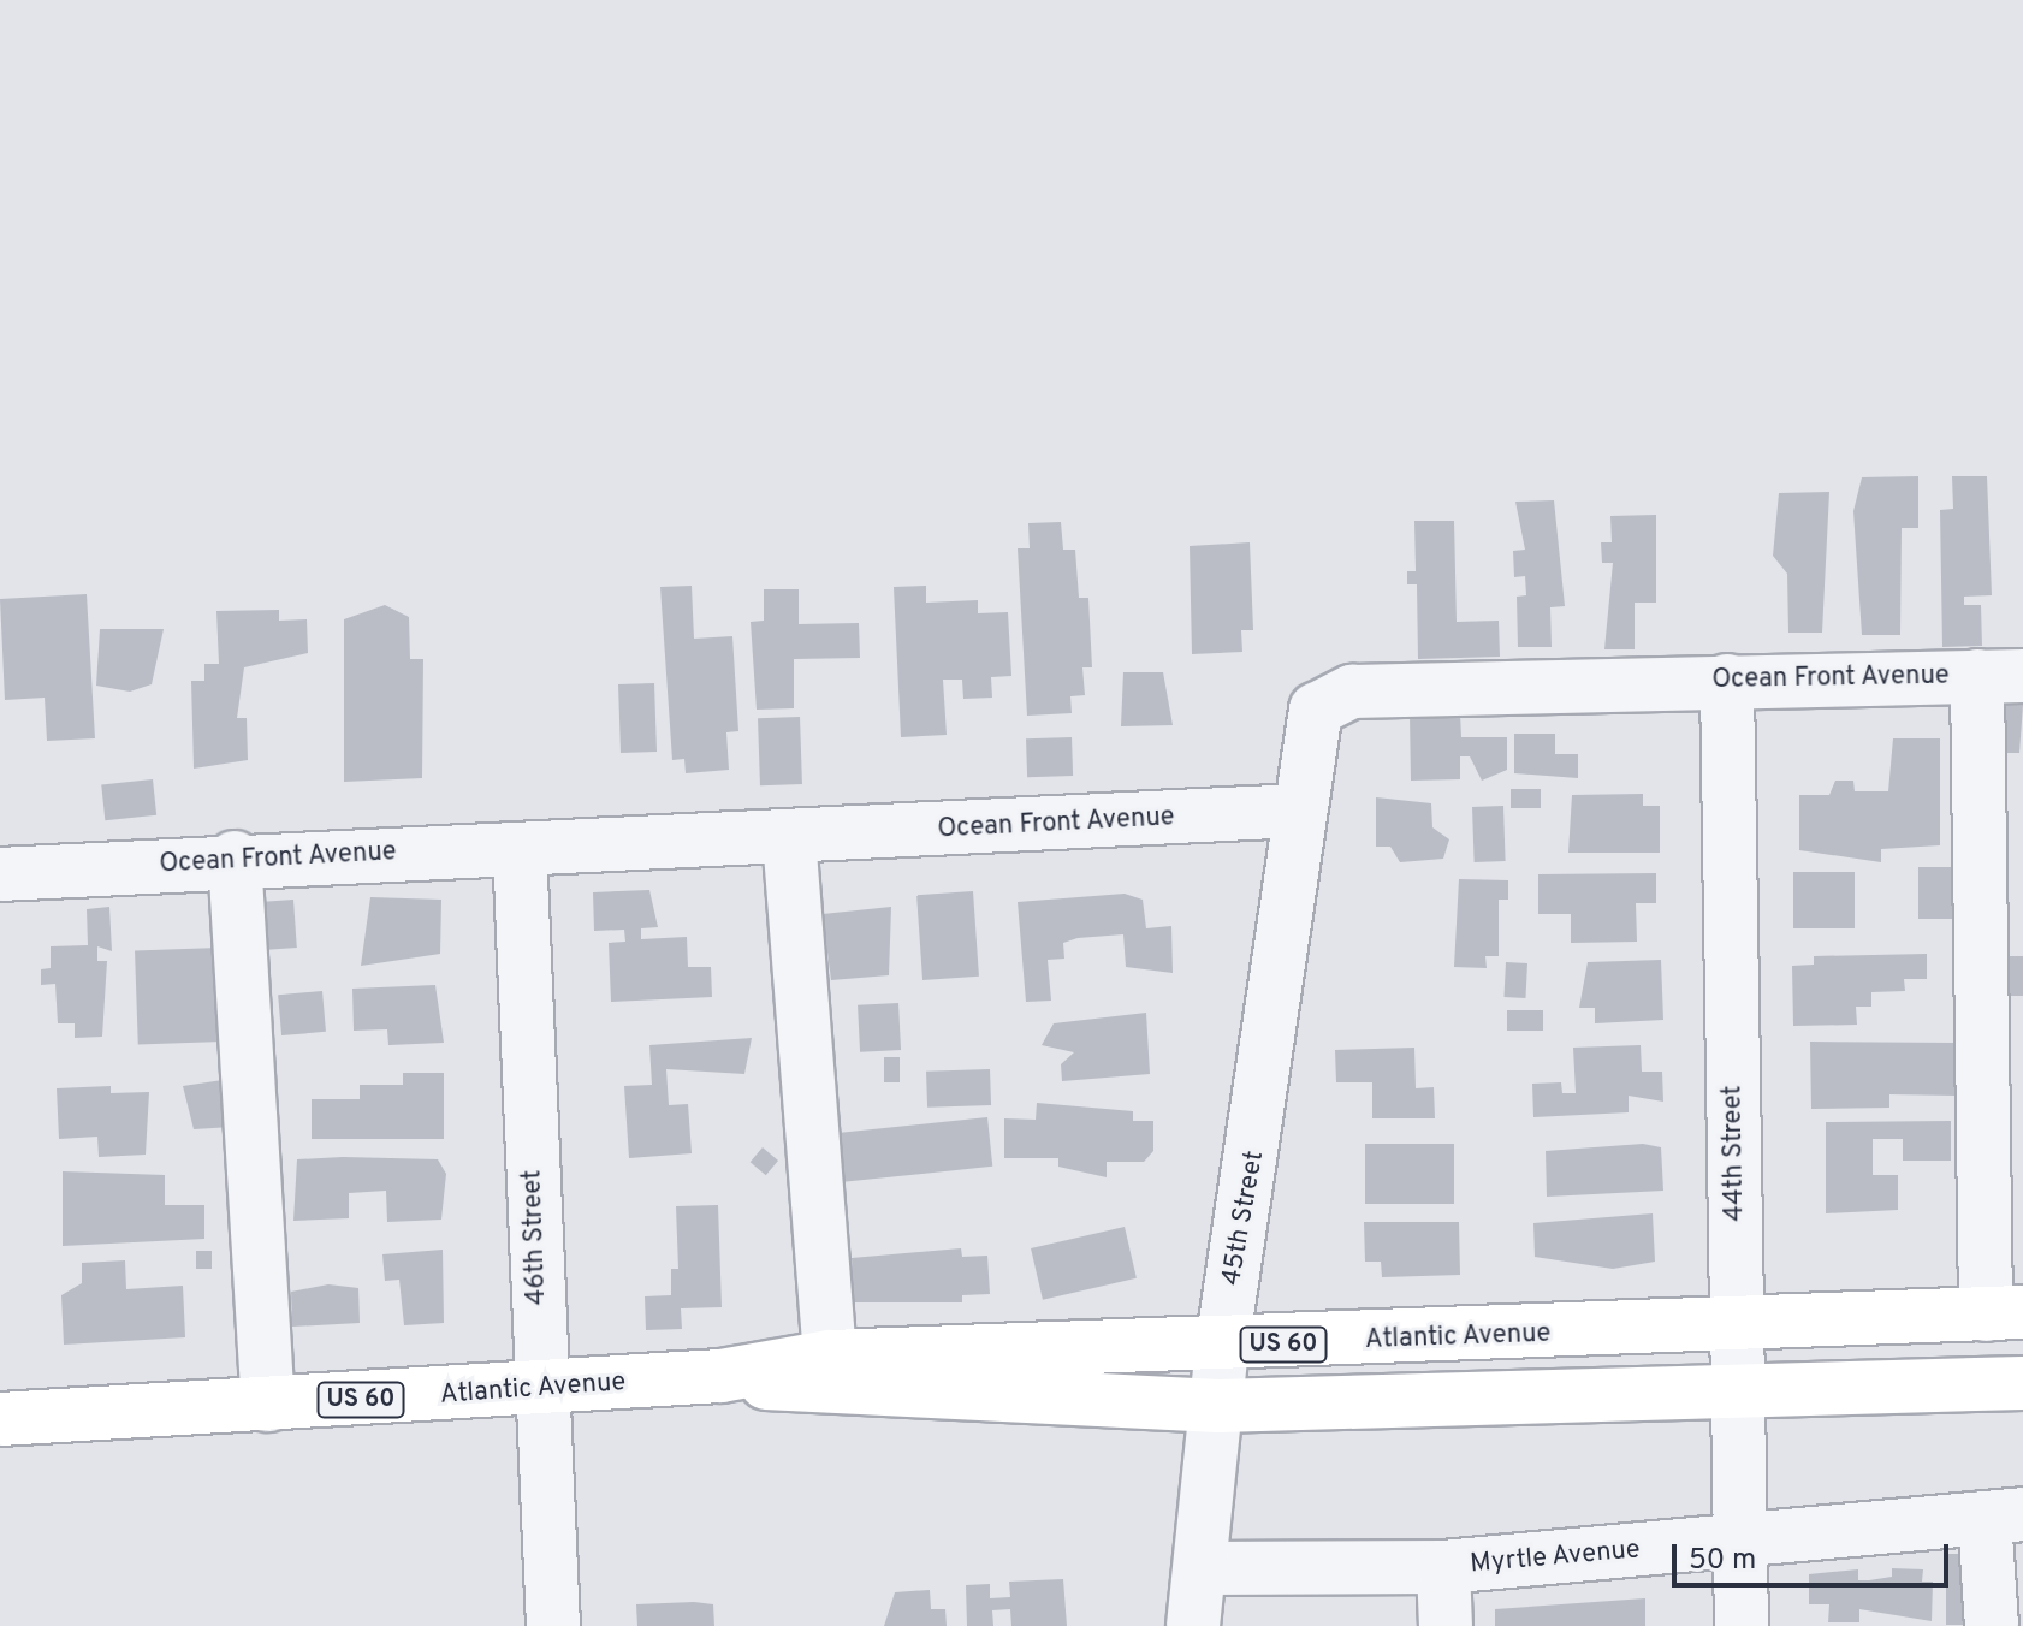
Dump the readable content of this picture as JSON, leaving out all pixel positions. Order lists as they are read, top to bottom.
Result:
{
  "streets": {
    "highway": ["Atlantic Avenue", "US 60"],
    "street": [
      "Ocean Front Avenue",
      "44th Street",
      "45th Street",
      "46th Street",
      "Myrtle Avenue"
    ]
  },
  "crossings": [
    ["Ocean Front Avenue", "44th Street"],
    ["Ocean Front Avenue", "45th Street"],
    ["Ocean Front Avenue", "46th Street"],
    ["44th Street", "Atlantic Avenue"],
    ["44th Street", "Myrtle Avenue"],
    ["45th Street", "Atlantic Avenue"],
    ["45th Street", "Myrtle Avenue"],
    ["46th Street", "Atlantic Avenue"]
  ],
  "scale_bar": "50 m"
}
